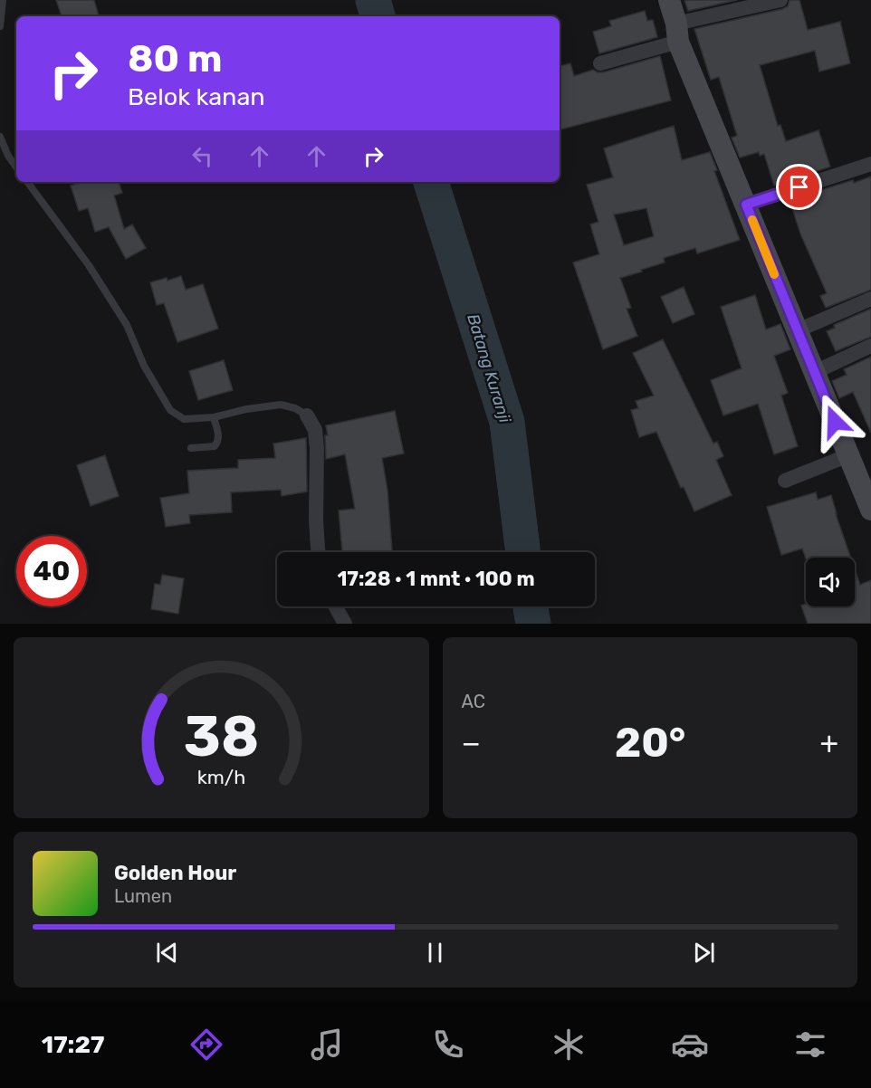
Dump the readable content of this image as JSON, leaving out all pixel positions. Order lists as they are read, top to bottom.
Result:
{
  "water": ["Batang Kuranji"],
  "page": {
    "turn": ["80 m", "Belok kanan"],
    "limit": "40",
    "trip": "17:28 · 1 mnt · 100 m",
    "tile": "AC",
    "heat": ["−", "20°", "+"],
    "song": ["Golden Hour", "Lumen"],
    "tabs": "17:27",
    "gauge": ["38", "km/h"]
  }
}
